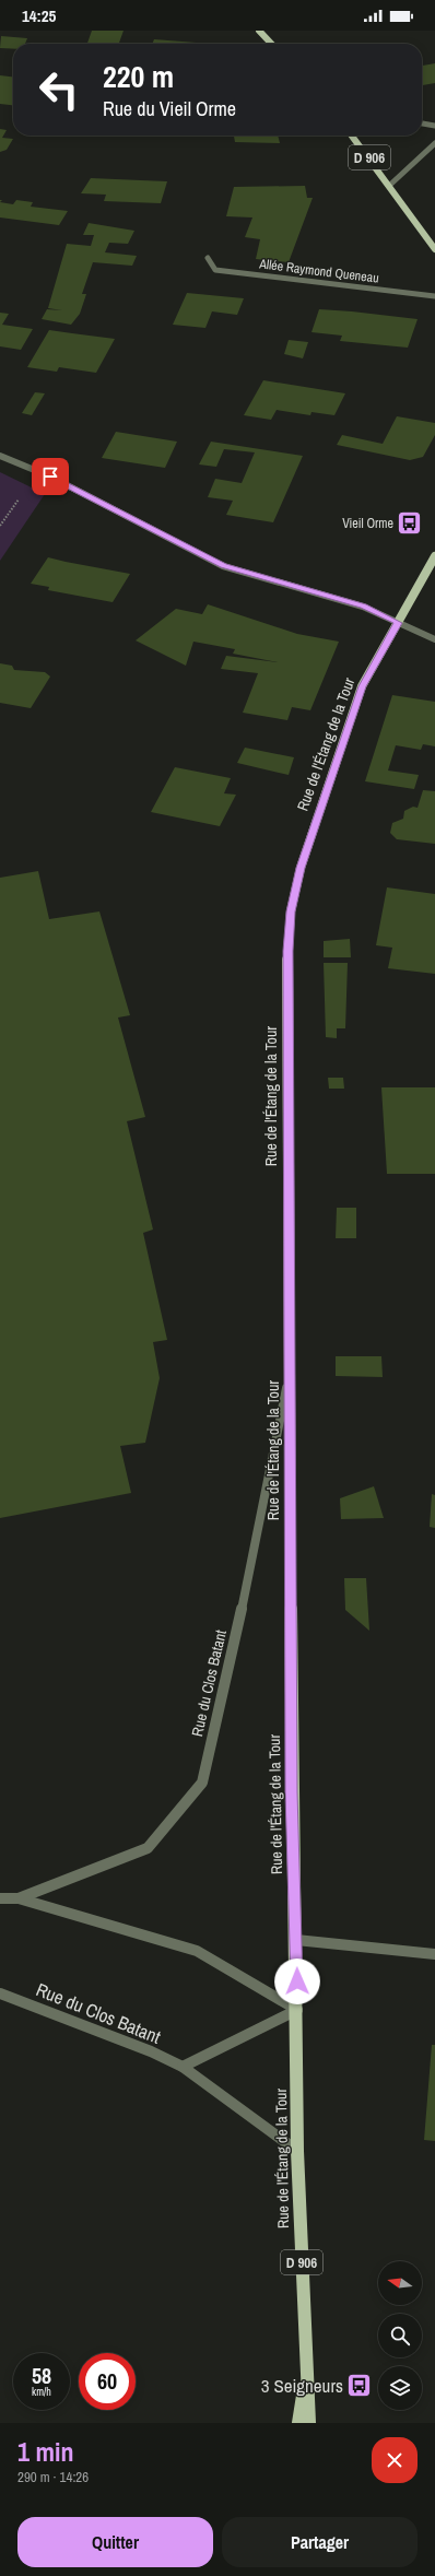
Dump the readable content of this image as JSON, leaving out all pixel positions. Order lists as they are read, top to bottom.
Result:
{
  "streets": {
    "main road": ["D 906", "Rue de l'Étang de la Tour"],
    "street": ["Allée Raymond Queneau", "Rue du Clos Batant"]
  },
  "crossings": [
    ["D 906", "Rue de l'Étang de la Tour"],
    ["Rue de l'Étang de la Tour", "Rue du Clos Batant"]
  ],
  "places": {
    "bus stop": ["Vieil Orme", "3 Seigneurs"]
  },
  "north": "left",
  "page": {
    "status": "14:25",
    "turn": ["220 m", "Rue du Vieil Orme"],
    "speed": "58 km/h",
    "limit": "60",
    "heading": ["1 min", "290 m · 14:26"],
    "buttons": ["Quitter", "Partager"]
  }
}
